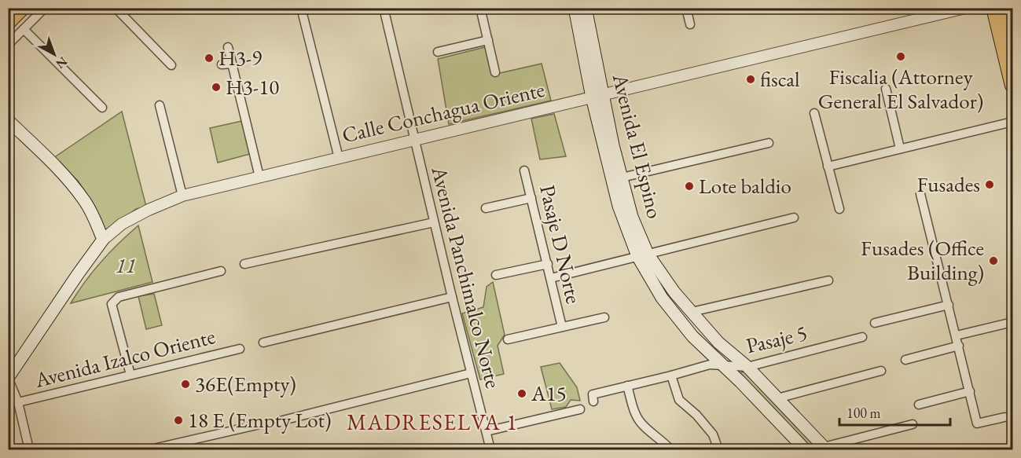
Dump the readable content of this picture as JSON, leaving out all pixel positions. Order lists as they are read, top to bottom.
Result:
{
  "streets": {
    "main road": ["Calle Conchagua Oriente", "Avenida El Espino"],
    "street": [
      "Pasaje D Norte",
      "Avenida Panchimalco Norte",
      "Pasaje 5",
      "Avenida Izalco Oriente"
    ]
  },
  "crossings": [
    ["Calle Conchagua Oriente", "Avenida El Espino"],
    ["Calle Conchagua Oriente", "Avenida Panchimalco Norte"],
    ["Avenida El Espino", "Pasaje 5"]
  ],
  "districts": ["MADRESELVA 1"],
  "parks": ["11"],
  "places": [
    "Fiscalia (Attorney General El Salvador)",
    "H3-9",
    "fiscal",
    "H3-10",
    "Fusades",
    "Lote baldio",
    "Fusades (Office Building)",
    "36E(Empty)",
    "A15",
    "18 E (Empty Lot)"
  ],
  "scale_bar": "100 m",
  "north": "bottom right"
}
